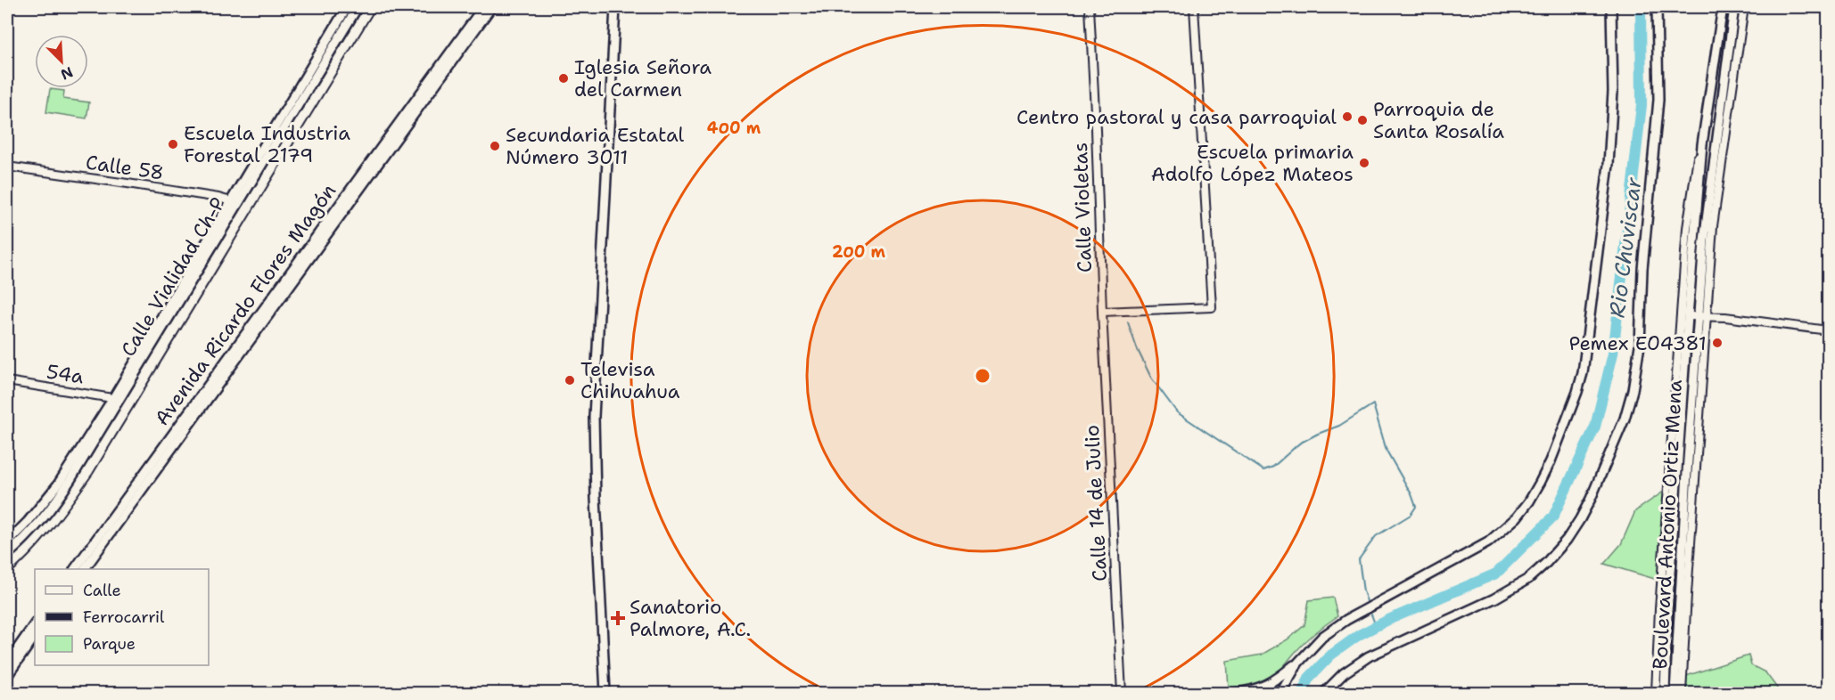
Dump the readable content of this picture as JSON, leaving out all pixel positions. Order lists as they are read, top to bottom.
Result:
{
  "streets": {
    "main road": ["Calle Vialidad Ch-P", "Avenida Ricardo Flores Magón", "Boulevard Antonio Ortiz Mena"],
    "street": [
      "Calle 58",
      "Calle Violetas",
      "54a",
      "Calle 14 de Julio"
    ]
  },
  "crossings": [
    ["Calle 58", "Calle Vialidad Ch-P"],
    ["Calle Violetas", "Calle 14 de Julio"],
    ["Calle Vialidad Ch-P", "54a"]
  ],
  "water": ["Rio Chuviscar"],
  "places": {
    "other": [
      "Iglesia Señora del Carmen",
      "Centro pastoral y casa parroquial",
      "Parroquia de Santa Rosalía",
      "Escuela Industria Forestal 2179",
      "Secundaria Estatal Número 3011",
      "Escuela primaria Adolfo López Mateos",
      "Pemex E04381",
      "Televisa Chihuahua"
    ],
    "health": ["Sanatorio Palmore, A.C."]
  },
  "legend": ["Calle", "Ferrocarril", "Parque"],
  "north": "bottom right",
  "rings": ["400 m", "200 m"]
}
